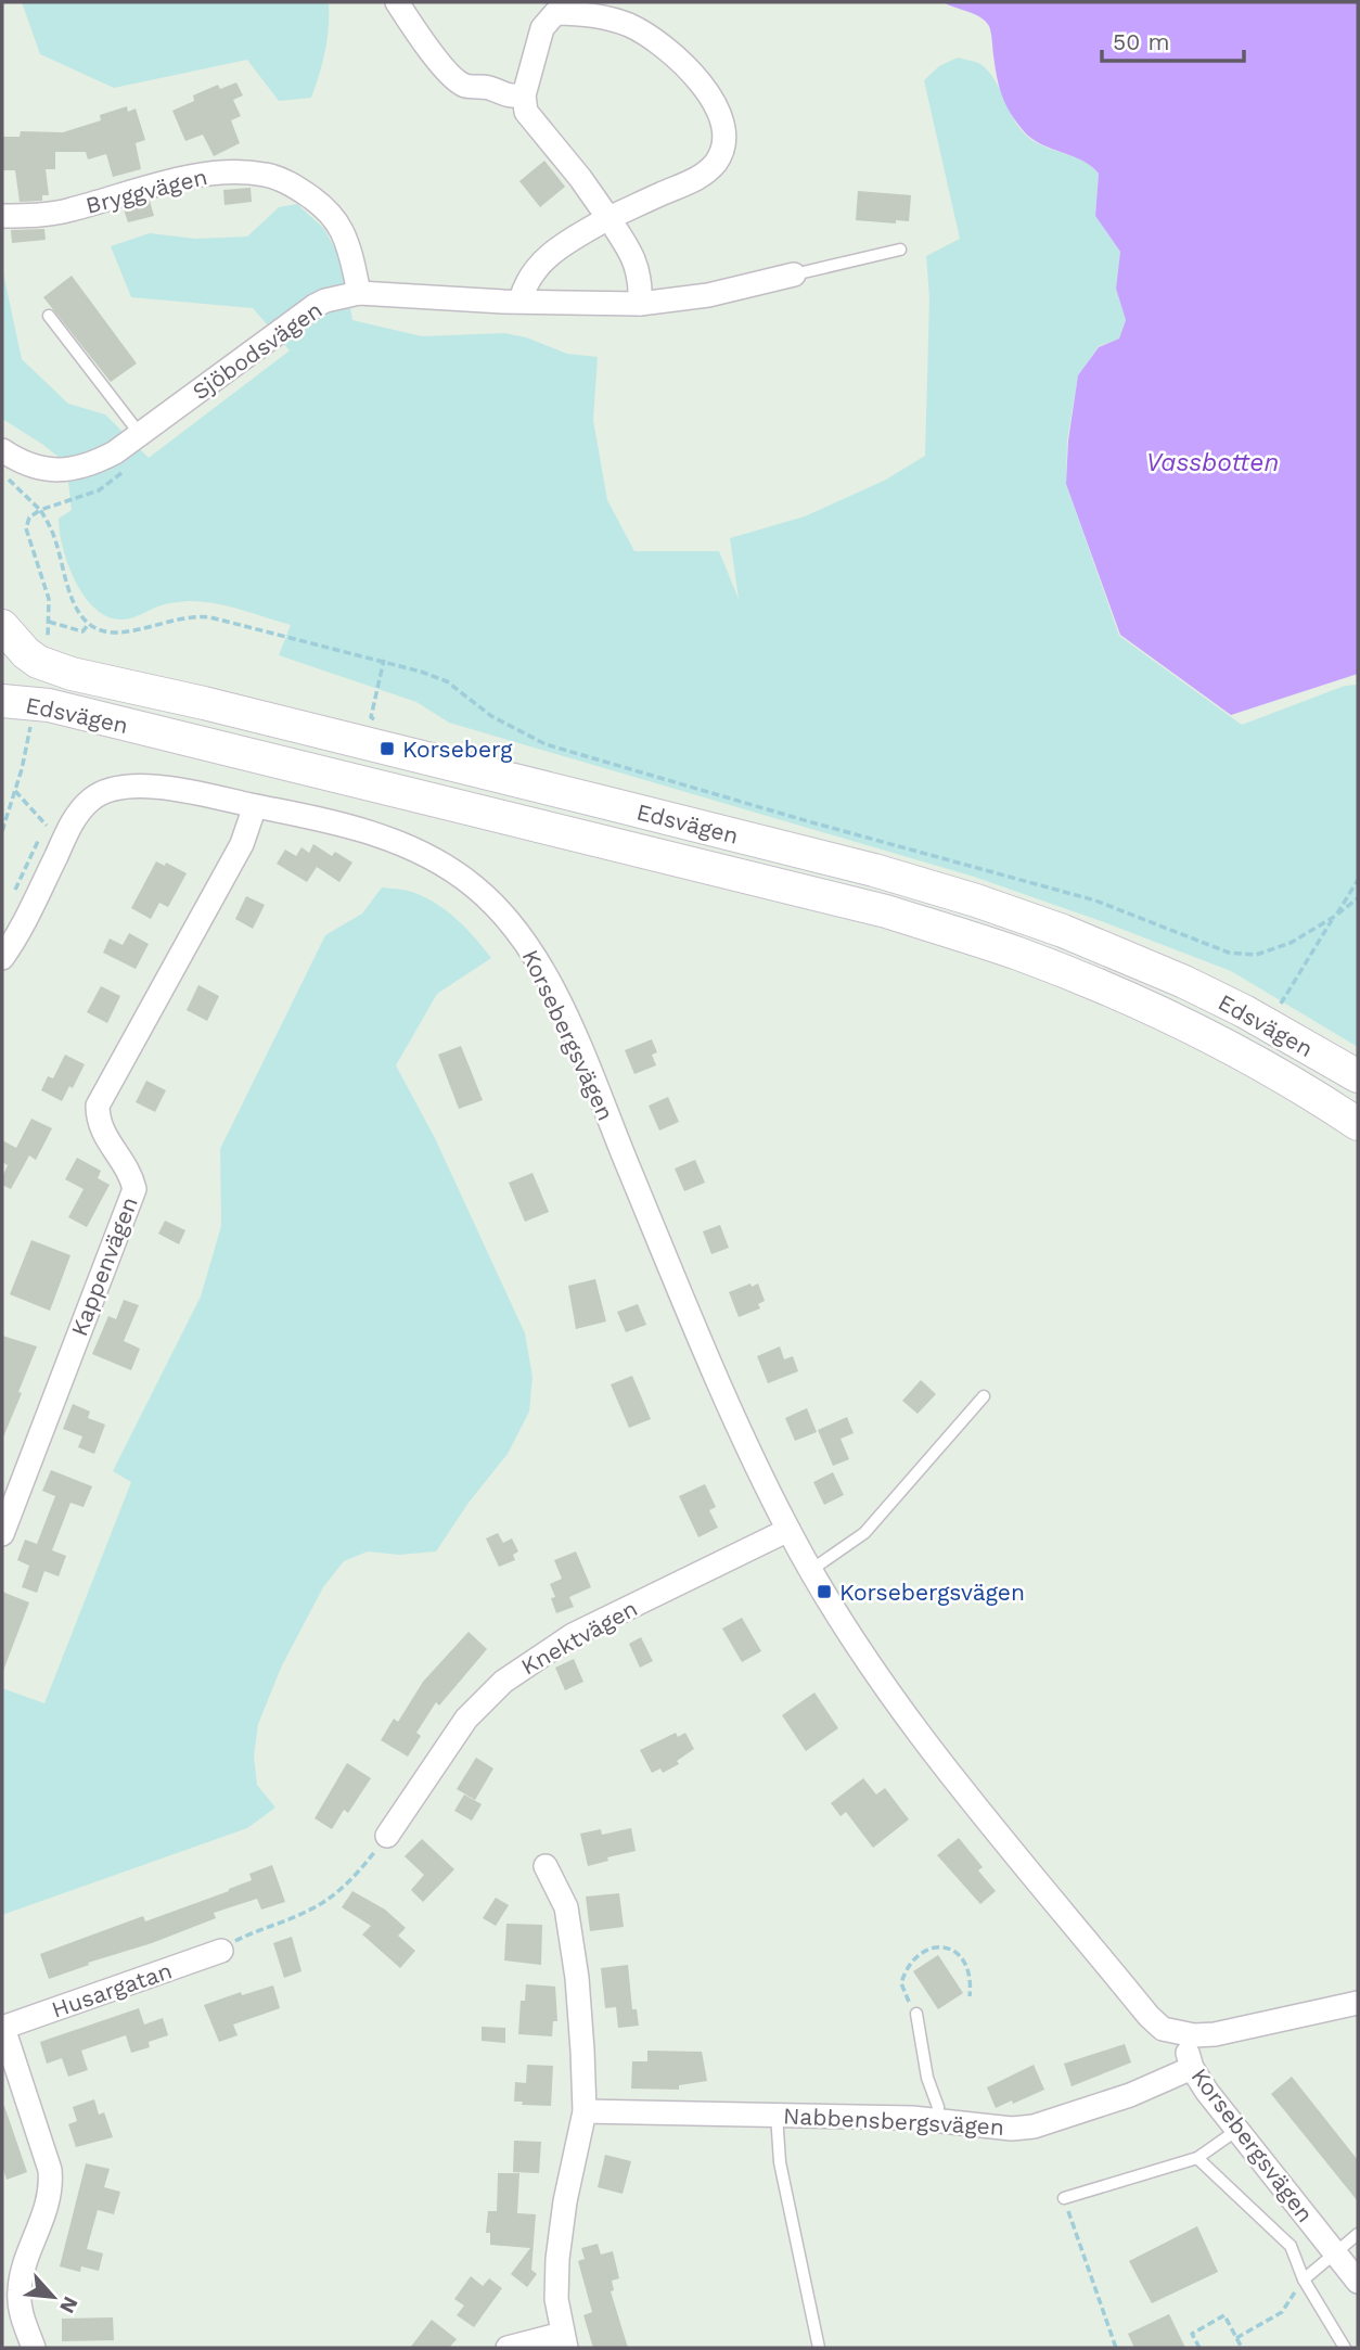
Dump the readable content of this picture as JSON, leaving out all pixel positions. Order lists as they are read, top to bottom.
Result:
{
  "streets": {
    "main road": ["Edsvägen"],
    "street": [
      "Bryggvägen",
      "Sjöbodsvägen",
      "Korsebergsvägen",
      "Kappenvägen",
      "Knektvägen",
      "Husargatan",
      "Nabbensbergsvägen"
    ]
  },
  "crossings": [
    ["Bryggvägen", "Sjöbodsvägen"],
    ["Korsebergsvägen", "Kappenvägen"],
    ["Korsebergsvägen", "Knektvägen"],
    ["Korsebergsvägen", "Nabbensbergsvägen"]
  ],
  "water": ["Vassbotten"],
  "places": {
    "transit": ["Korseberg", "Korsebergsvägen"]
  },
  "scale_bar": "50 m",
  "north": "bottom right"
}
